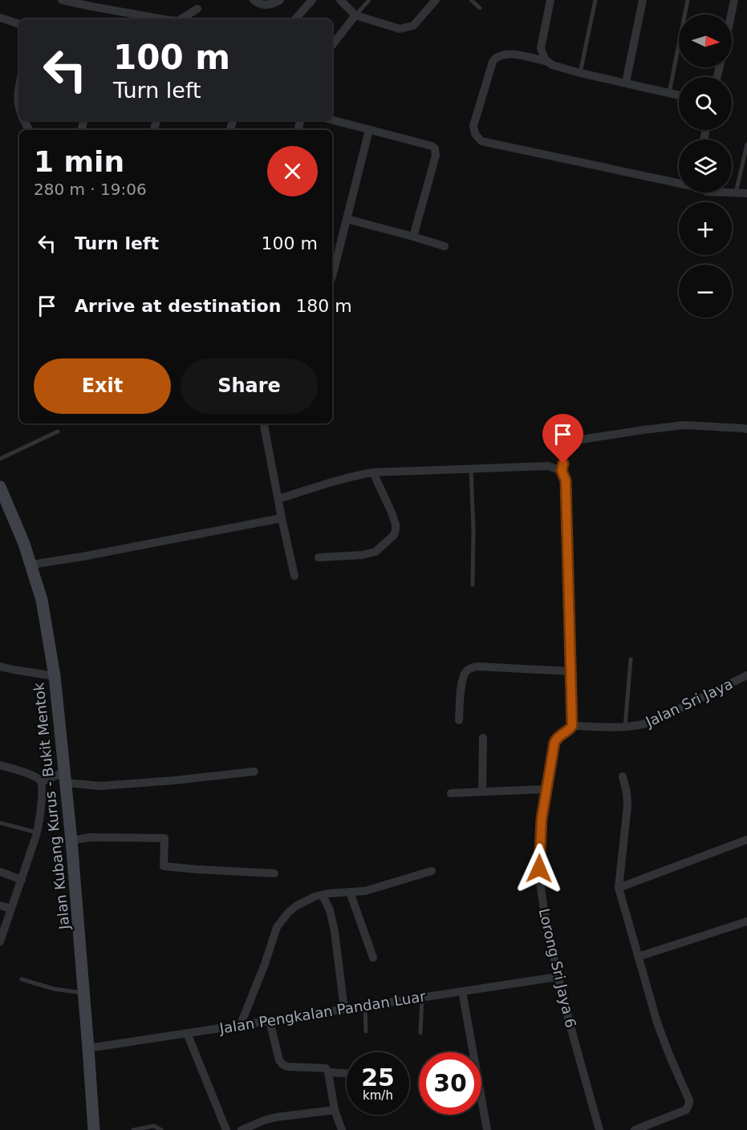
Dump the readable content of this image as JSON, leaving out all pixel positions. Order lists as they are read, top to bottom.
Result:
{
  "streets": {
    "main road": ["Jalan Kubang Kurus - Bukit Mentok"],
    "street": ["Jalan Sri Jaya", "Lorong Sri Jaya 6", "Jalan Pengkalan Pandan Luar"]
  },
  "crossings": [
    ["Jalan Sri Jaya", "Lorong Sri Jaya 6"],
    ["Jalan Kubang Kurus - Bukit Mentok", "Jalan Pengkalan Pandan Luar"],
    ["Lorong Sri Jaya 6", "Jalan Pengkalan Pandan Luar"]
  ],
  "north": "right",
  "page": {
    "map_buttons": ["+", "−"],
    "turn": ["100 m", "Turn left"],
    "heading": ["1 min", "280 m · 19:06"],
    "list": [
      {
        "name": "Turn left",
        "value": "100 m"
      },
      {
        "name": "Arrive at destination",
        "value": "180 m"
      }
    ],
    "buttons": ["Exit", "Share"],
    "speed": "25 km/h",
    "limit": "30"
  }
}
